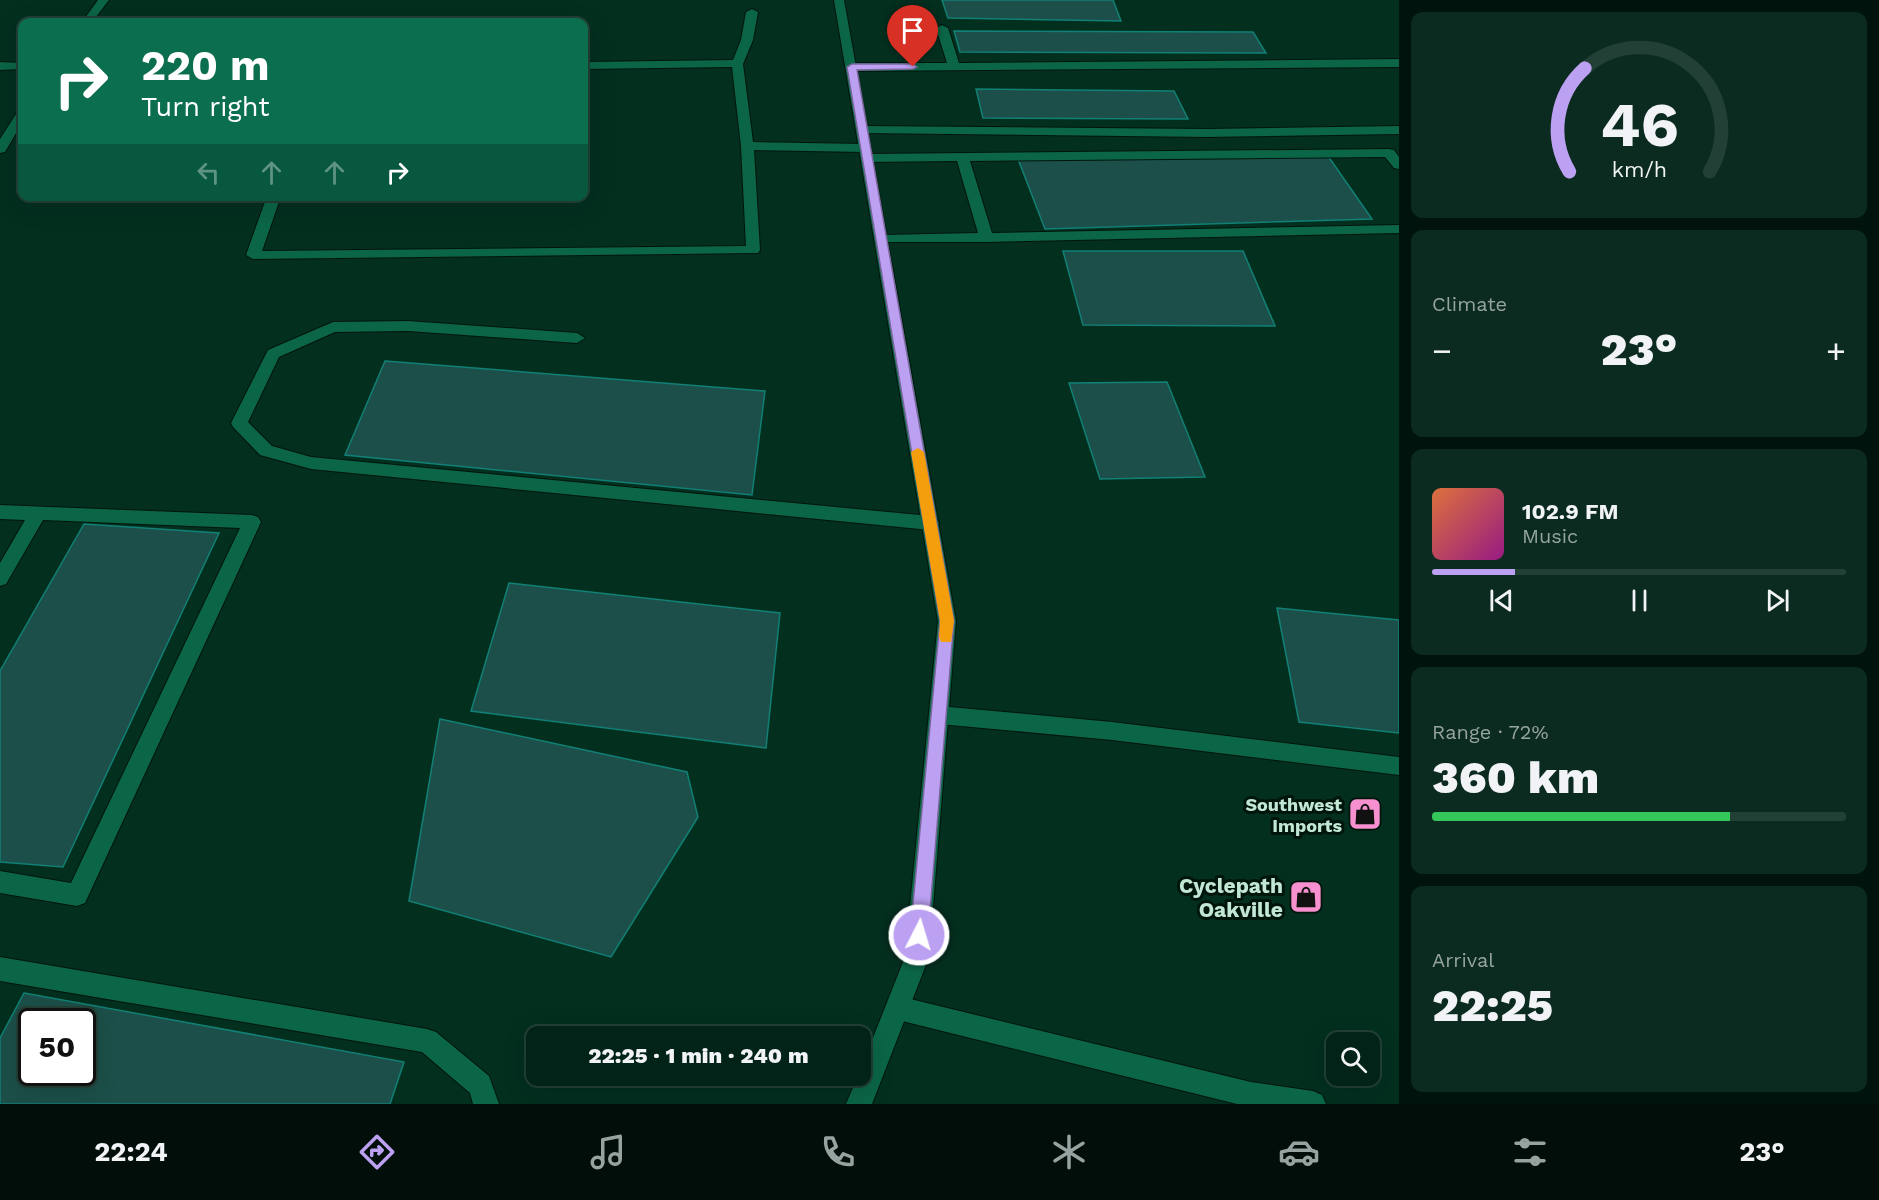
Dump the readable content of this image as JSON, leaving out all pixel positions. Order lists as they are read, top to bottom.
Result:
{
  "places": {
    "shop": ["Southwest Imports", "Cyclepath Oakville"]
  },
  "page": {
    "turn": ["220 m", "Turn right"],
    "tile": [
      "Climate",
      ["Range · 72%", "360 km"],
      ["Arrival", "22:25"]
    ],
    "heat": ["−", "23°", "+"],
    "song": ["102.9 FM", "Music"],
    "limit": "50",
    "trip": "22:25 · 1 min · 240 m",
    "tabs": ["22:24", "23°"],
    "gauge": ["46", "km/h"]
  }
}
